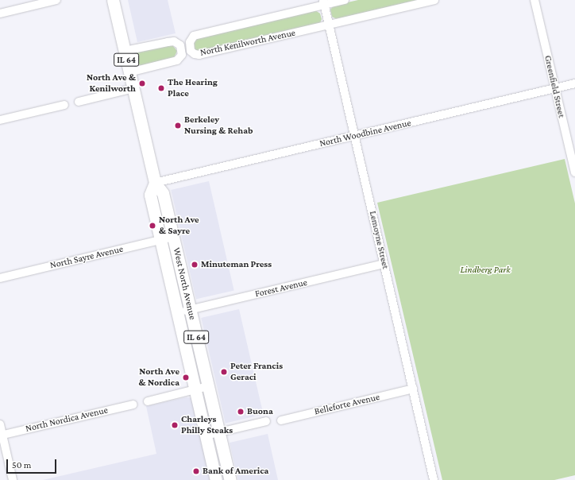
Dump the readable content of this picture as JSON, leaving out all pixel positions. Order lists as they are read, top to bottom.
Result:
{
  "streets": {
    "main road": ["IL 64", "West North Avenue"],
    "street": [
      "North Kenilworth Avenue",
      "Greenfield Street",
      "North Woodbine Avenue",
      "Lemoyne Street",
      "North Sayre Avenue",
      "Forest Avenue",
      "Belleforte Avenue",
      "North Nordica Avenue"
    ]
  },
  "crossings": [
    ["North Kenilworth Avenue", "Lemoyne Street"],
    ["Greenfield Street", "North Woodbine Avenue"],
    ["North Woodbine Avenue", "Lemoyne Street"],
    ["North Woodbine Avenue", "West North Avenue"],
    ["Lemoyne Street", "Forest Avenue"],
    ["Lemoyne Street", "Belleforte Avenue"],
    ["North Sayre Avenue", "West North Avenue"],
    ["West North Avenue", "Forest Avenue"]
  ],
  "parks": ["Lindberg Park"],
  "places": [
    "North Ave & Kenilworth",
    "The Hearing Place",
    "Berkeley Nursing & Rehab",
    "North Ave & Sayre",
    "Minuteman Press",
    "Peter Francis Geraci",
    "North Ave & Nordica",
    "Buona",
    "Charleys Philly Steaks",
    "Bank of America"
  ],
  "scale_bar": "50 m"
}
